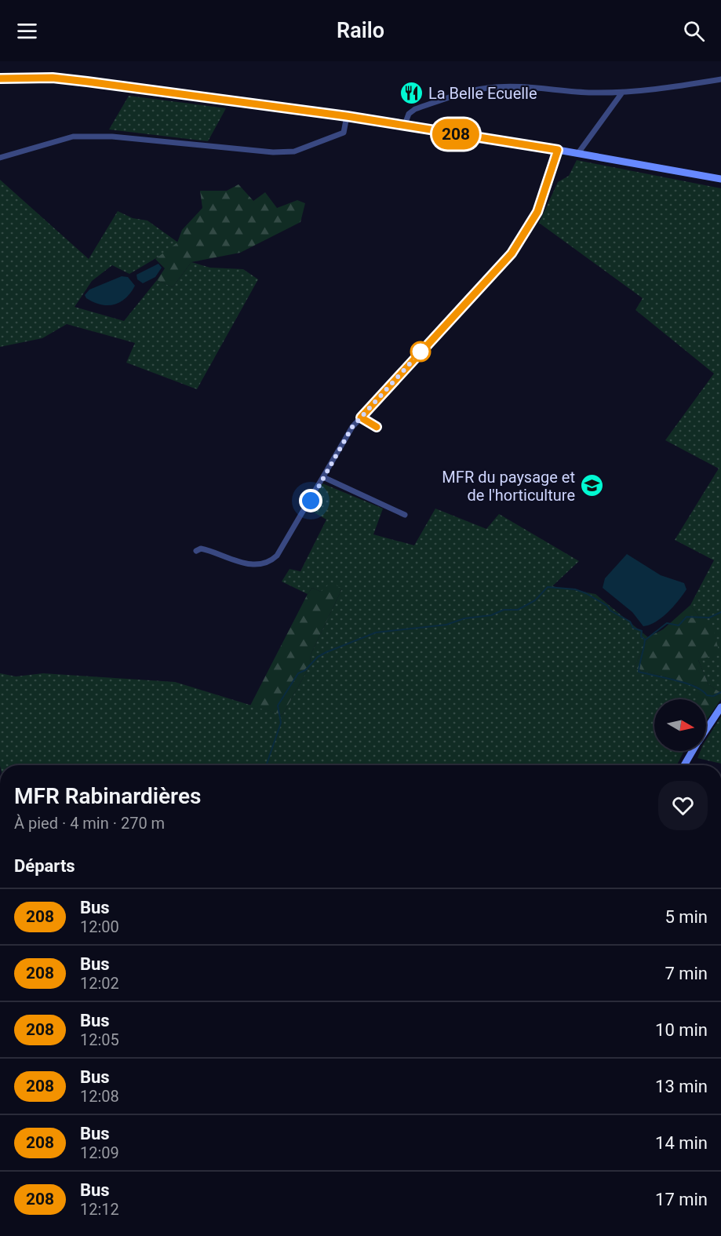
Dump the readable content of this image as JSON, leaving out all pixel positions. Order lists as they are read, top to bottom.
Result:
{
  "places": {
    "restaurant": ["La Belle Ecuelle"],
    "school or university": ["MFR du paysage et de l'horticulture"]
  },
  "lines": ["bus line 208"],
  "north": "right",
  "page": {
    "header": "Railo",
    "on_map": "208",
    "heading": [
      ["MFR Rabinardières", "À pied · 4 min · 270 m"],
      "Départs"
    ],
    "list": [
      {
        "mark": "208",
        "name": "Bus",
        "note": "12:00",
        "value": "5 min"
      },
      {
        "mark": "208",
        "name": "Bus",
        "note": "12:02",
        "value": "7 min"
      },
      {
        "mark": "208",
        "name": "Bus",
        "note": "12:05",
        "value": "10 min"
      },
      {
        "mark": "208",
        "name": "Bus",
        "note": "12:08",
        "value": "13 min"
      },
      {
        "mark": "208",
        "name": "Bus",
        "note": "12:09",
        "value": "14 min"
      },
      {
        "mark": "208",
        "name": "Bus",
        "note": "12:12",
        "value": "17 min"
      }
    ]
  }
}
